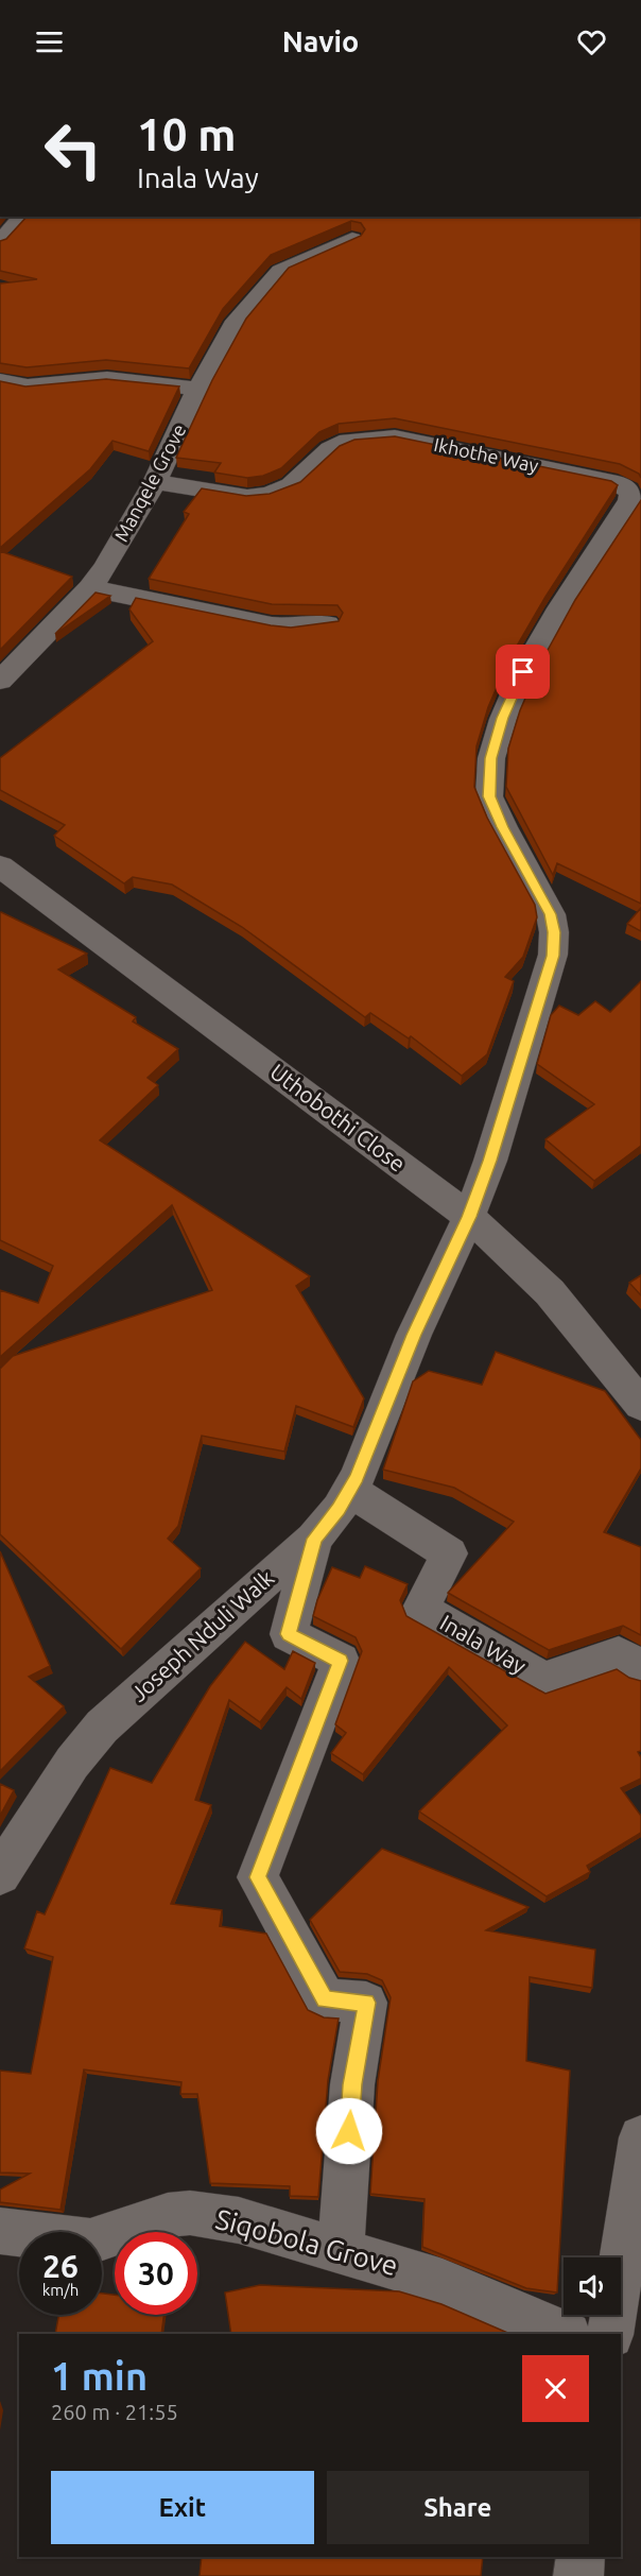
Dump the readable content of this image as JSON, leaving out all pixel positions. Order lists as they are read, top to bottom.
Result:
{
  "streets": {
    "street": [
      "Ikhothe Way",
      "Manqele Grove",
      "Uthobothi Close",
      "Joseph Nduli Walk",
      "Inala Way",
      "Siqobola Grove"
    ]
  },
  "crossings": [
    ["Ikhothe Way", "Manqele Grove"],
    ["Ikhothe Way", "Joseph Nduli Walk"],
    ["Uthobothi Close", "Joseph Nduli Walk"],
    ["Joseph Nduli Walk", "Inala Way"]
  ],
  "page": {
    "header": "Navio",
    "turn": ["10 m", "Inala Way"],
    "speed": "26 km/h",
    "limit": "30",
    "heading": ["1 min", "260 m · 21:55"],
    "buttons": ["Exit", "Share"]
  }
}
